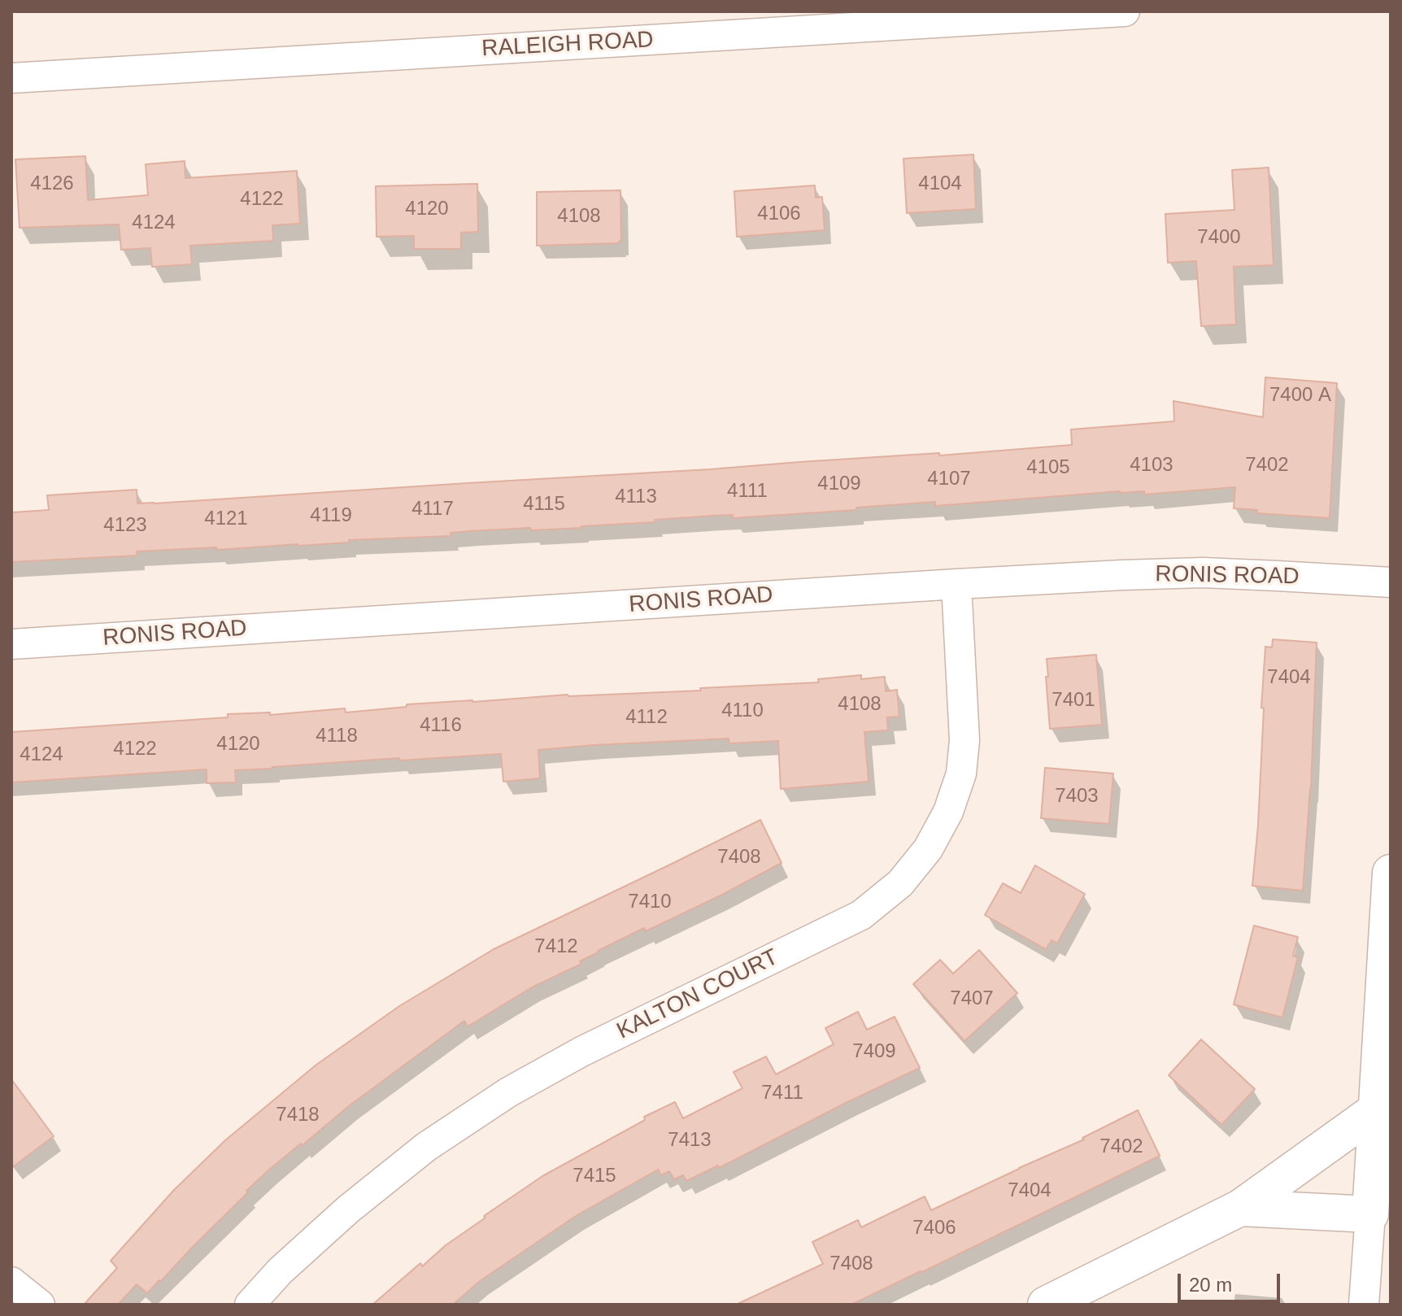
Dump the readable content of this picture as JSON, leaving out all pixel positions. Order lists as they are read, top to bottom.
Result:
{
  "streets": {
    "street": ["RALEIGH ROAD", "RONIS ROAD", "KALTON COURT"]
  },
  "crossings": [
    ["RONIS ROAD", "KALTON COURT"]
  ],
  "house_numbers": [
    "4126",
    "4104",
    "4122",
    "4120",
    "4106",
    "4108",
    "4124",
    "7400",
    "7400 A",
    "4103",
    "7402",
    "4105",
    "4107",
    "4109",
    "4111",
    "4113",
    "4115",
    "4117",
    "4119",
    "4121",
    "4123",
    "7404",
    "7401",
    "4108",
    "4110",
    "4112",
    "4116",
    "4118",
    "4120",
    "4122",
    "4124",
    "7403",
    "7408",
    "7410",
    "7412",
    "7407",
    "7409",
    "7411",
    "7418",
    "7413",
    "7402",
    "7415",
    "7404",
    "7406",
    "7408"
  ],
  "scale_bar": "20 m"
}
